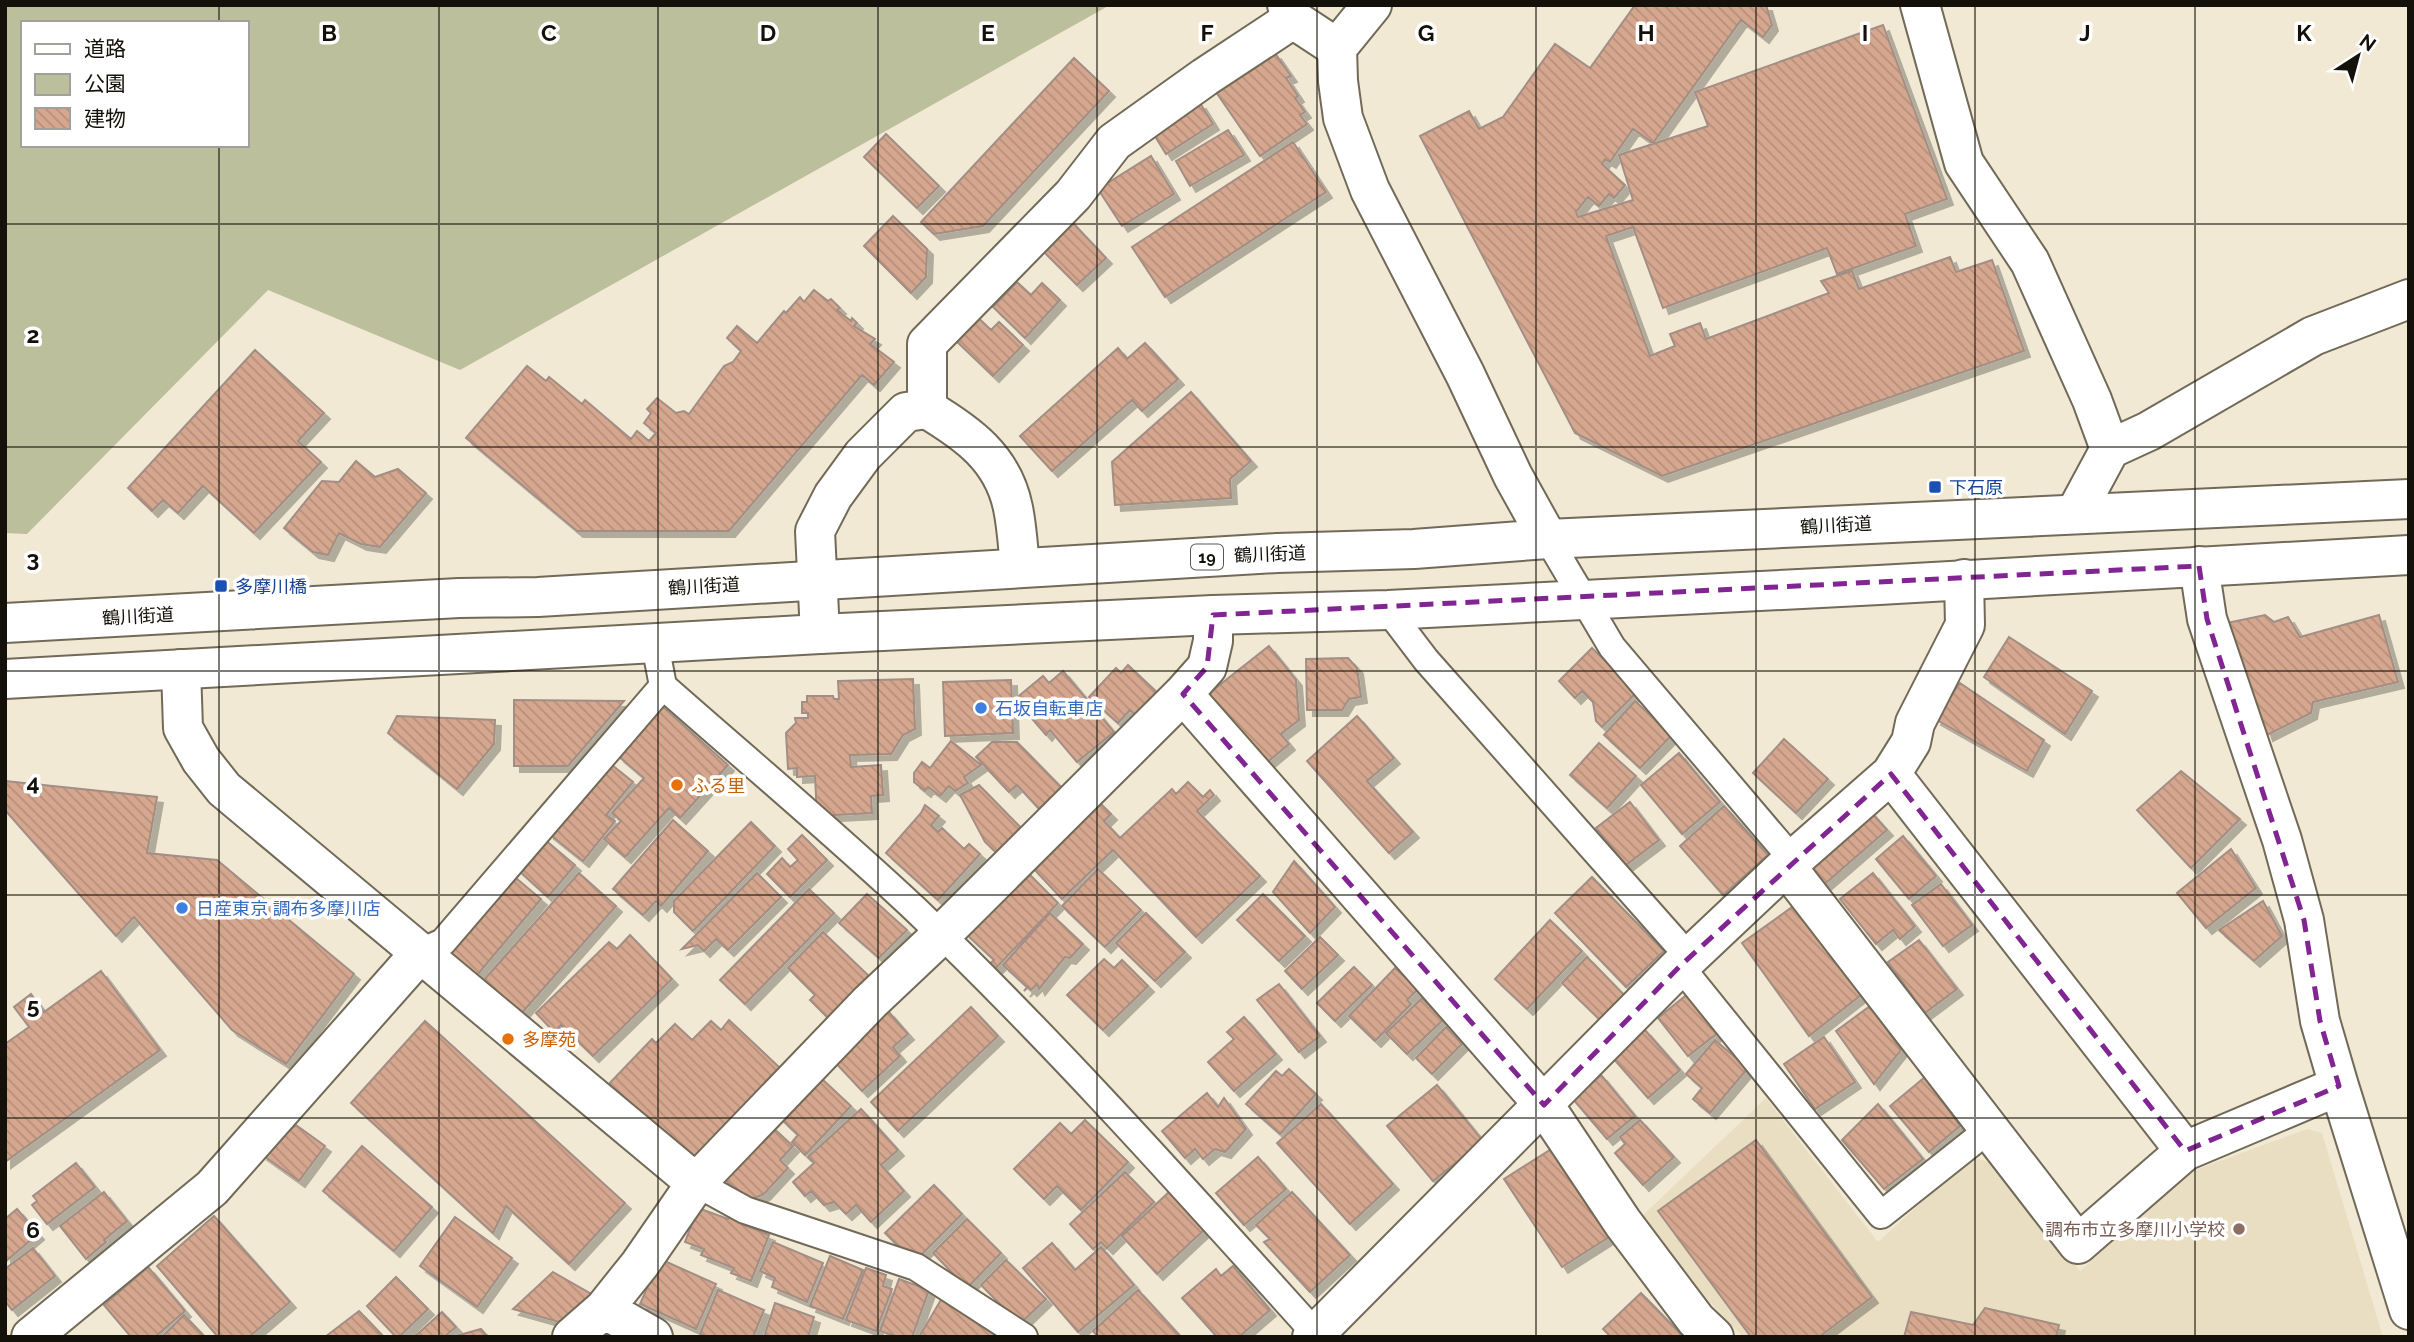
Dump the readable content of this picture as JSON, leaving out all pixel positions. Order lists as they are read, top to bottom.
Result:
{
  "streets": {
    "street": ["鶴川街道", "19"]
  },
  "places": {
    "transit": ["下石原", "多摩川橋"],
    "other": [
      "石坂自転車店",
      "ふる里",
      "日産東京 調布多摩川店",
      "多摩苑",
      "調布市立多摩川小学校"
    ]
  },
  "legend": ["道路", "公園", "建物"],
  "north": "top right",
  "grid": {
    "columns": [
      "B",
      "C",
      "D",
      "E",
      "F",
      "G",
      "H",
      "I",
      "J",
      "K"
    ],
    "rows": [
      "2",
      "3",
      "4",
      "5",
      "6"
    ]
  }
}
